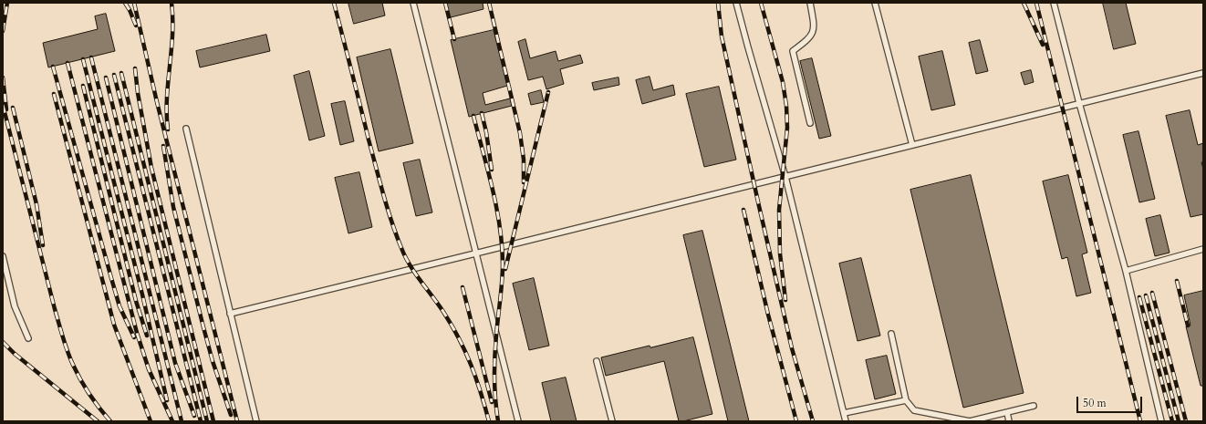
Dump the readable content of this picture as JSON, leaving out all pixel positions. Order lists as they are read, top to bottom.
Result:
{
  "scale_bar": "50 m"
}
